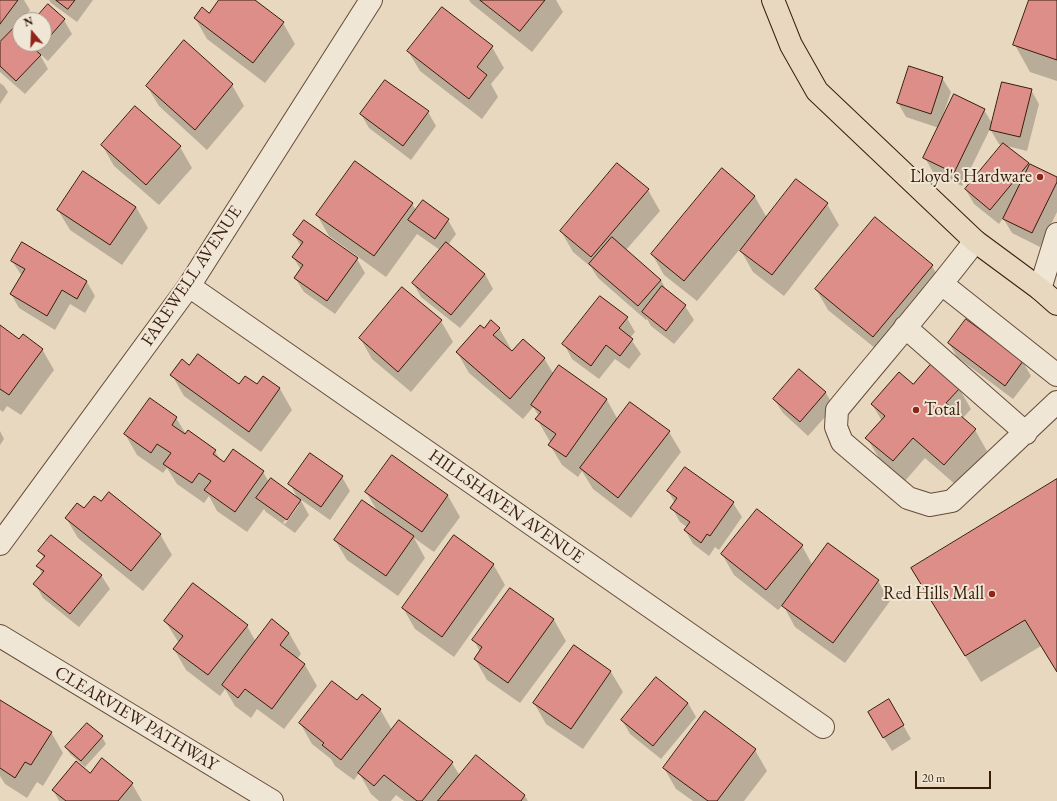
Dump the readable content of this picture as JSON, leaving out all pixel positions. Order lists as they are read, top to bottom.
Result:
{
  "streets": {
    "street": ["FAREWELL AVENUE", "HILLSHAVEN AVENUE", "CLEARVIEW PATHWAY"]
  },
  "crossings": [
    ["FAREWELL AVENUE", "HILLSHAVEN AVENUE"]
  ],
  "places": ["Lloyd's Hardware", "Total", "Red Hills Mall"],
  "scale_bar": "20 m",
  "north": "top"
}
